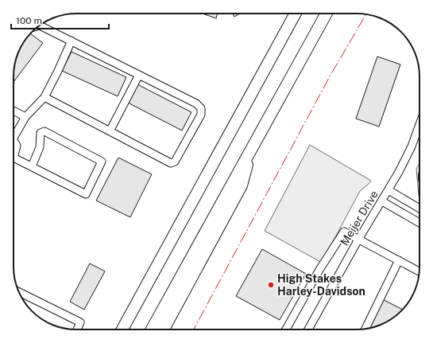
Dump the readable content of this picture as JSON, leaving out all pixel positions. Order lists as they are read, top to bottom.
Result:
{
  "streets": {
    "street": ["Meijer Drive"]
  },
  "places": ["High Stakes Harley-Davidson"],
  "scale_bar": "100 m"
}
